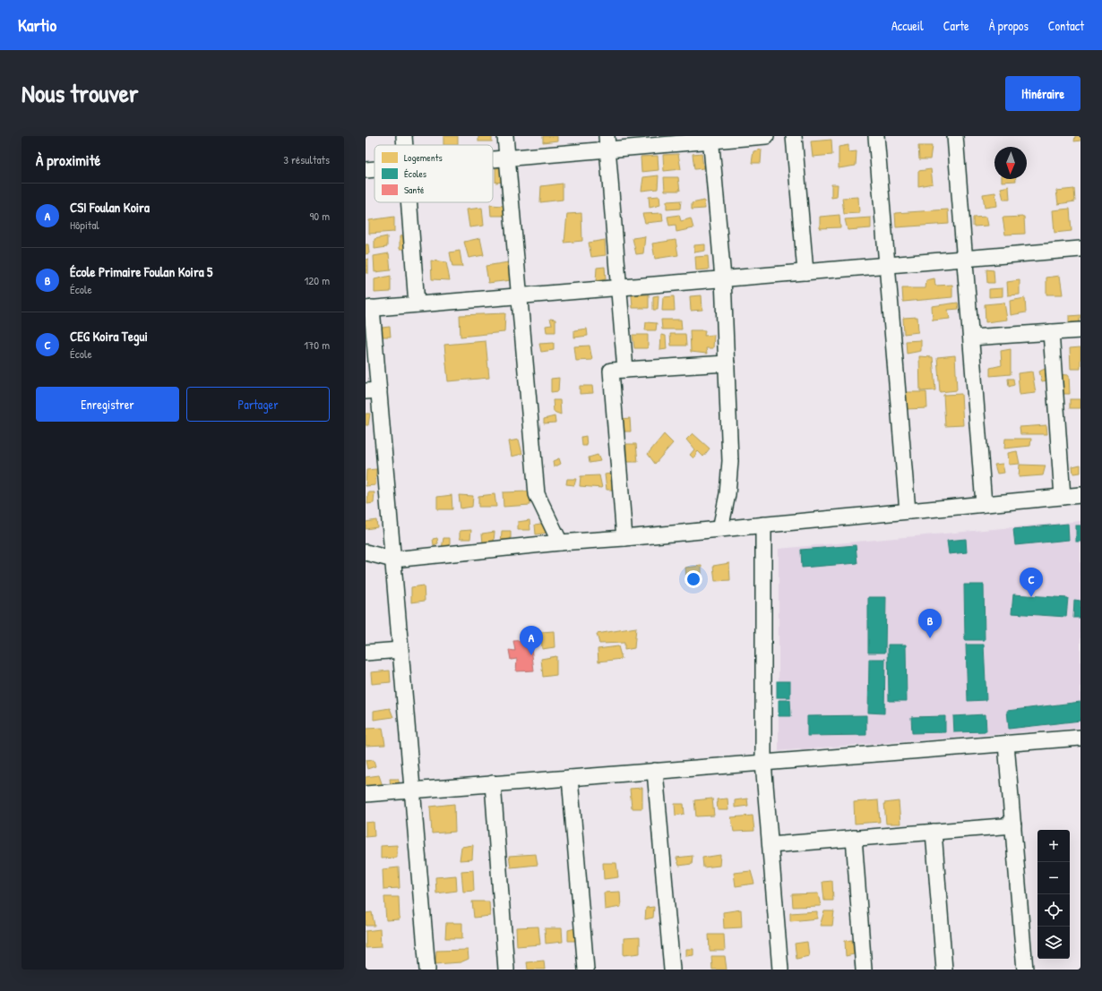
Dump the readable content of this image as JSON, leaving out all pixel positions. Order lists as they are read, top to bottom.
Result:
{
  "legend": ["Logements", "Écoles", "Santé"],
  "north": "bottom",
  "page": {
    "header": "Kartio",
    "nav": [
      "Accueil",
      "Carte",
      "À propos",
      "Contact"
    ],
    "title": "Nous trouver",
    "buttons": [
      "Itinéraire",
      ["Enregistrer", "Partager"]
    ],
    "heading": ["À proximité", "3 résultats"],
    "list": [
      {
        "mark": "A",
        "name": "CSI Foulan Koira",
        "note": "Hôpital",
        "value": "90 m"
      },
      {
        "mark": "B",
        "name": "École Primaire Foulan Koira 5",
        "note": "École",
        "value": "120 m"
      },
      {
        "mark": "C",
        "name": "CEG Koira Tegui",
        "note": "École",
        "value": "170 m"
      }
    ],
    "pins": ["C", "B", "A"],
    "map_buttons": ["+", "−"]
  }
}
